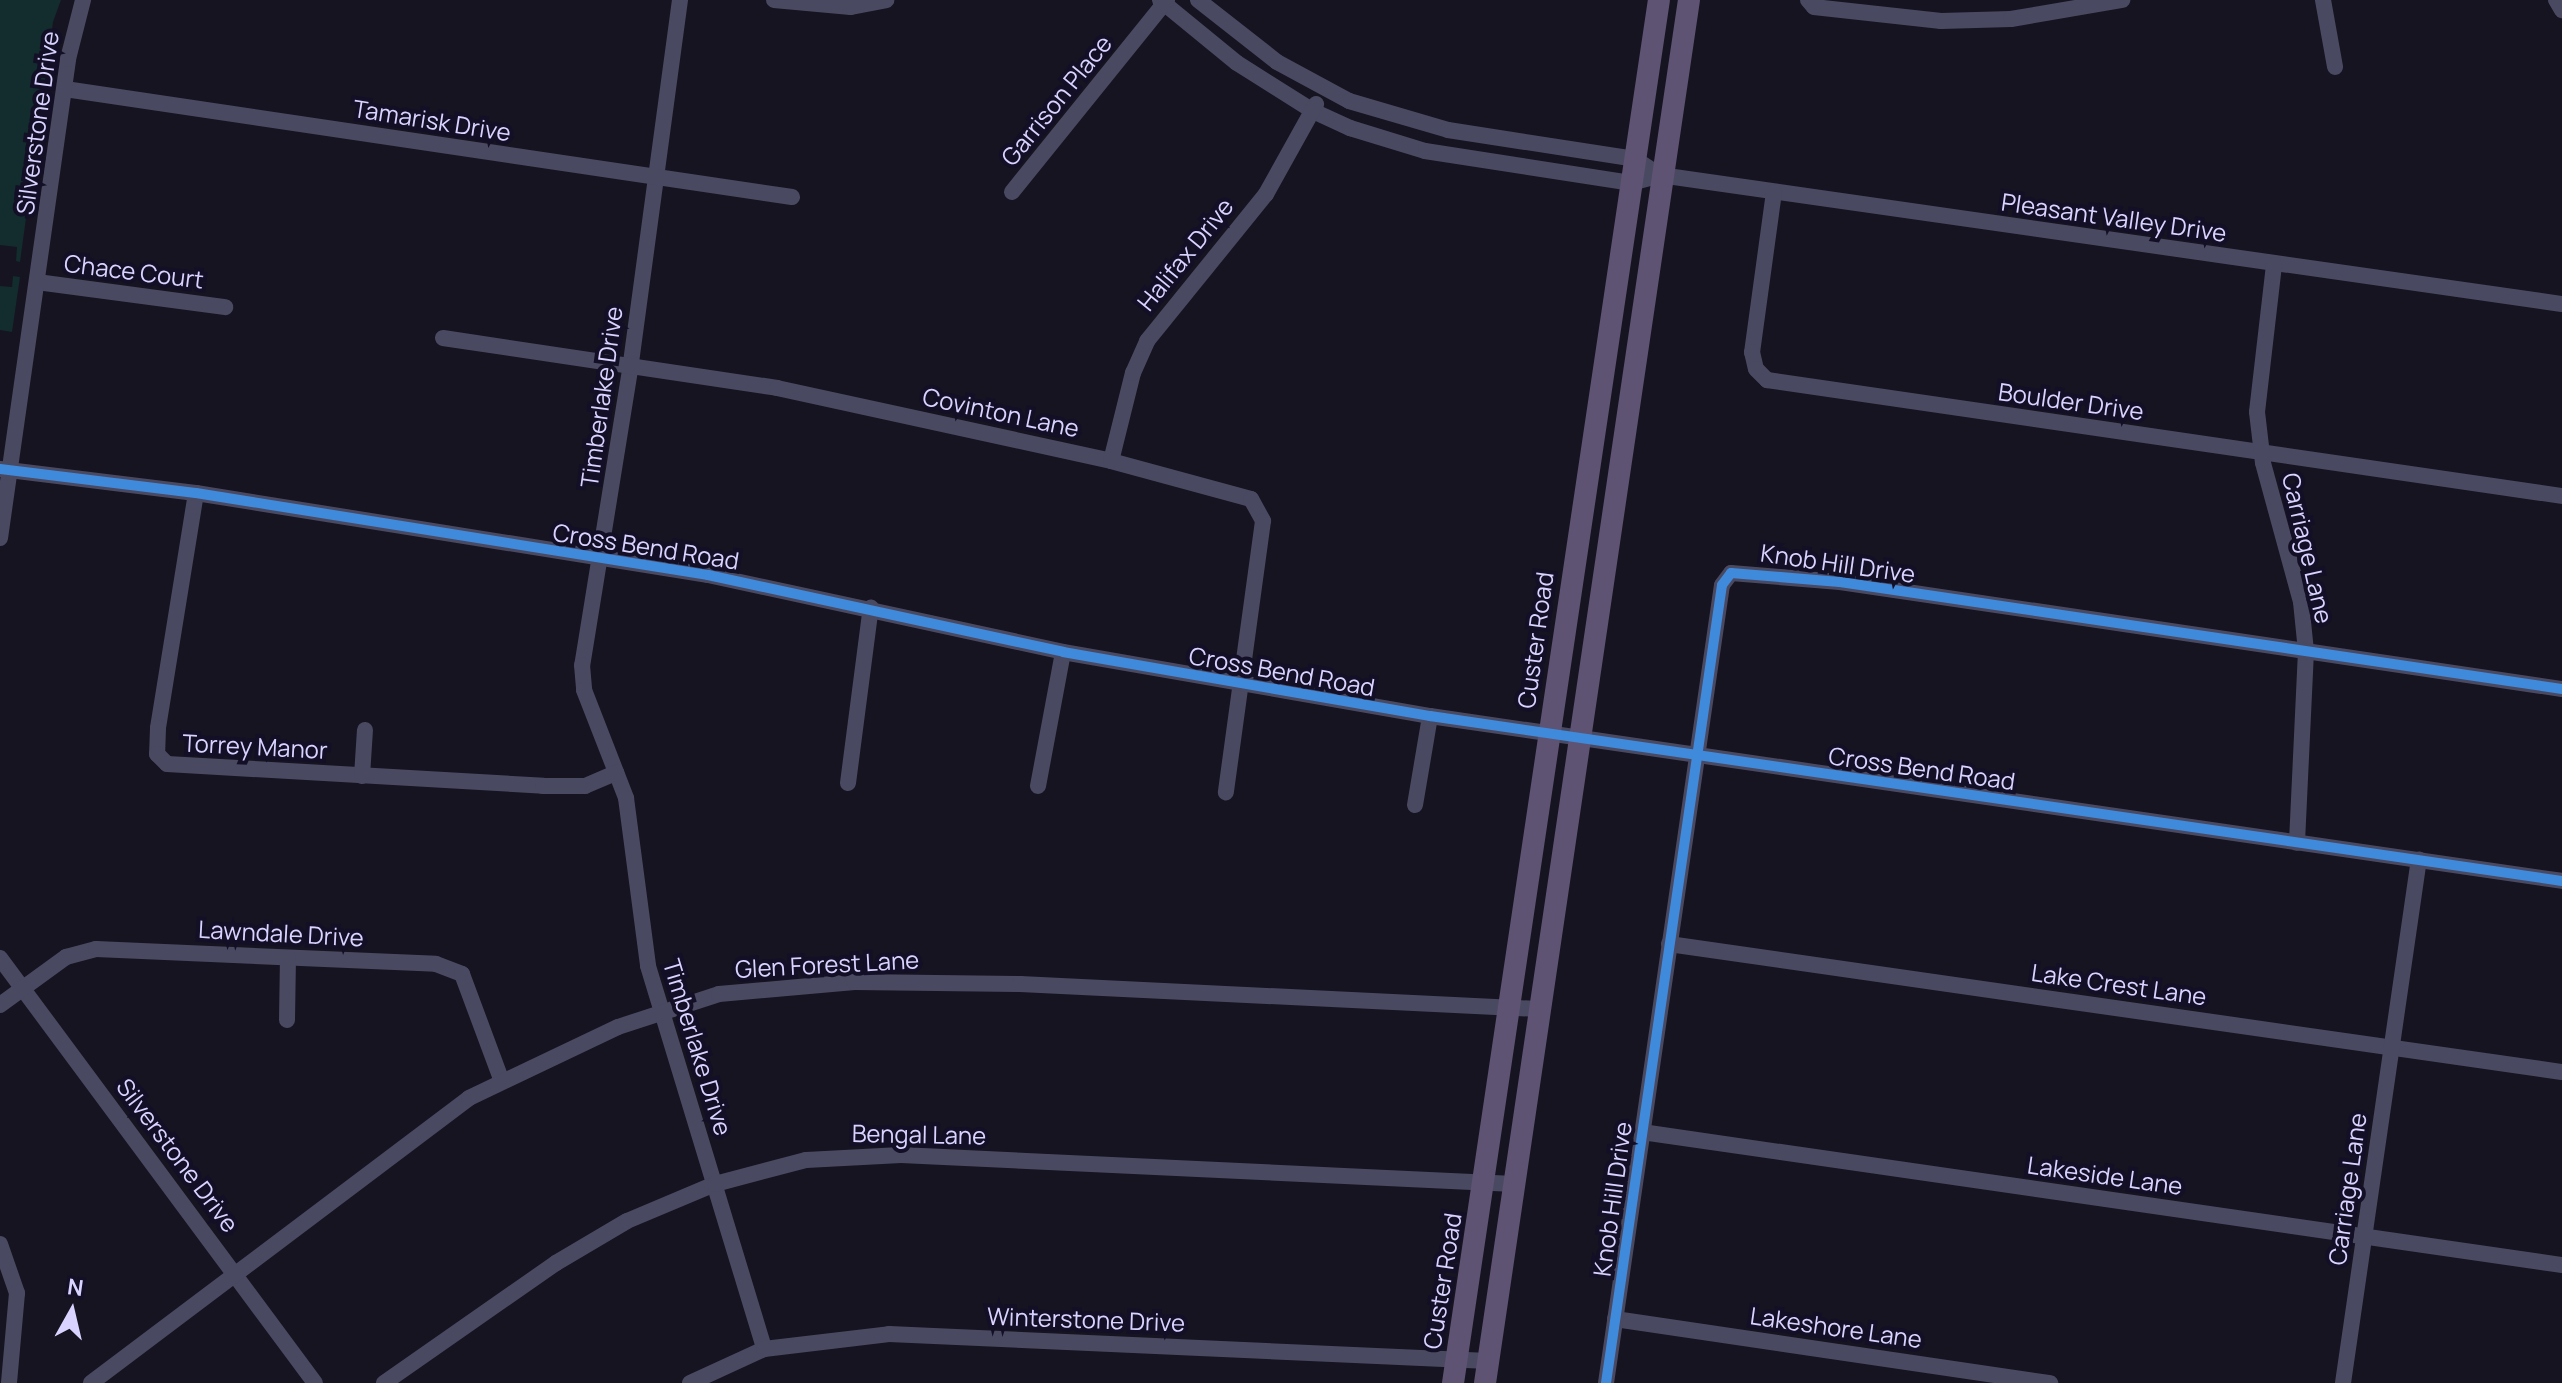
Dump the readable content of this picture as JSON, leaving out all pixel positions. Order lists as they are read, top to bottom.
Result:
{
  "streets": {
    "main road": ["Custer Road"],
    "street": [
      "Garrison Place",
      "Tamarisk Drive",
      "Silverstone Drive",
      "Pleasant Valley Drive",
      "Halifax Drive",
      "Chace Court",
      "Timberlake Drive",
      "Boulder Drive",
      "Covinton Lane",
      "Cross Bend Road",
      "Carriage Lane",
      "Knob Hill Drive",
      "Torrey Manor",
      "Lawndale Drive",
      "Glen Forest Lane",
      "Lake Crest Lane",
      "Bengal Lane",
      "Lakeside Lane",
      "Winterstone Drive",
      "Lakeshore Lane"
    ]
  },
  "crossings": [
    ["Garrison Place", "Pleasant Valley Drive"],
    ["Tamarisk Drive", "Silverstone Drive"],
    ["Tamarisk Drive", "Timberlake Drive"],
    ["Silverstone Drive", "Chace Court"],
    ["Silverstone Drive", "Cross Bend Road"],
    ["Silverstone Drive", "Lawndale Drive"],
    ["Silverstone Drive", "Glen Forest Lane"],
    ["Pleasant Valley Drive", "Halifax Drive"],
    ["Pleasant Valley Drive", "Boulder Drive"],
    ["Pleasant Valley Drive", "Carriage Lane"],
    ["Pleasant Valley Drive", "Custer Road"],
    ["Halifax Drive", "Covinton Lane"],
    ["Timberlake Drive", "Covinton Lane"],
    ["Timberlake Drive", "Cross Bend Road"],
    ["Timberlake Drive", "Torrey Manor"],
    ["Timberlake Drive", "Glen Forest Lane"],
    ["Timberlake Drive", "Bengal Lane"],
    ["Timberlake Drive", "Winterstone Drive"],
    ["Boulder Drive", "Carriage Lane"],
    ["Covinton Lane", "Cross Bend Road"],
    ["Cross Bend Road", "Carriage Lane"],
    ["Cross Bend Road", "Knob Hill Drive"],
    ["Cross Bend Road", "Custer Road"],
    ["Cross Bend Road", "Torrey Manor"],
    ["Carriage Lane", "Knob Hill Drive"],
    ["Carriage Lane", "Lake Crest Lane"],
    ["Carriage Lane", "Lakeside Lane"],
    ["Knob Hill Drive", "Lake Crest Lane"],
    ["Knob Hill Drive", "Lakeside Lane"],
    ["Knob Hill Drive", "Lakeshore Lane"],
    ["Custer Road", "Glen Forest Lane"],
    ["Custer Road", "Bengal Lane"],
    ["Custer Road", "Winterstone Drive"],
    ["Lawndale Drive", "Glen Forest Lane"]
  ],
  "north": "top"
}
